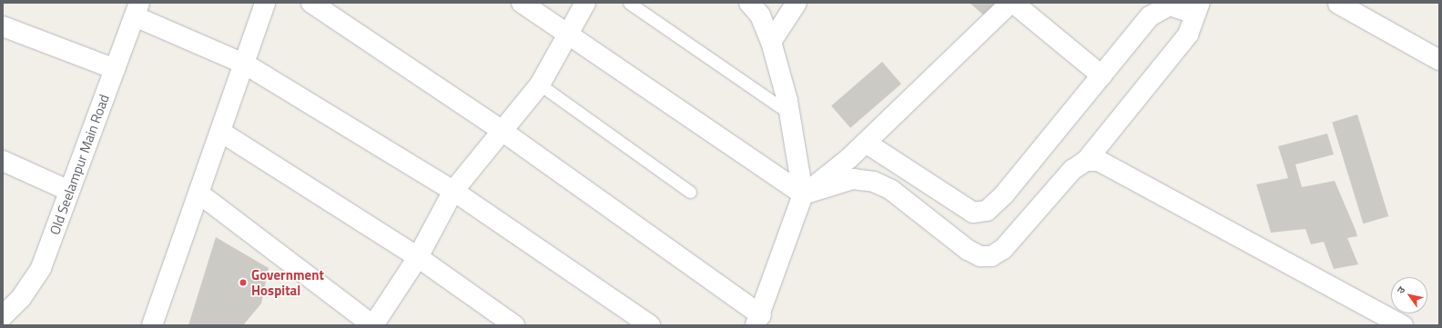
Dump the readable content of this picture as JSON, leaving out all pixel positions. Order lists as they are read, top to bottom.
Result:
{
  "streets": {
    "street": ["Old Seelampur Main Road"]
  },
  "places": ["Government Hospital"],
  "north": "top left"
}
